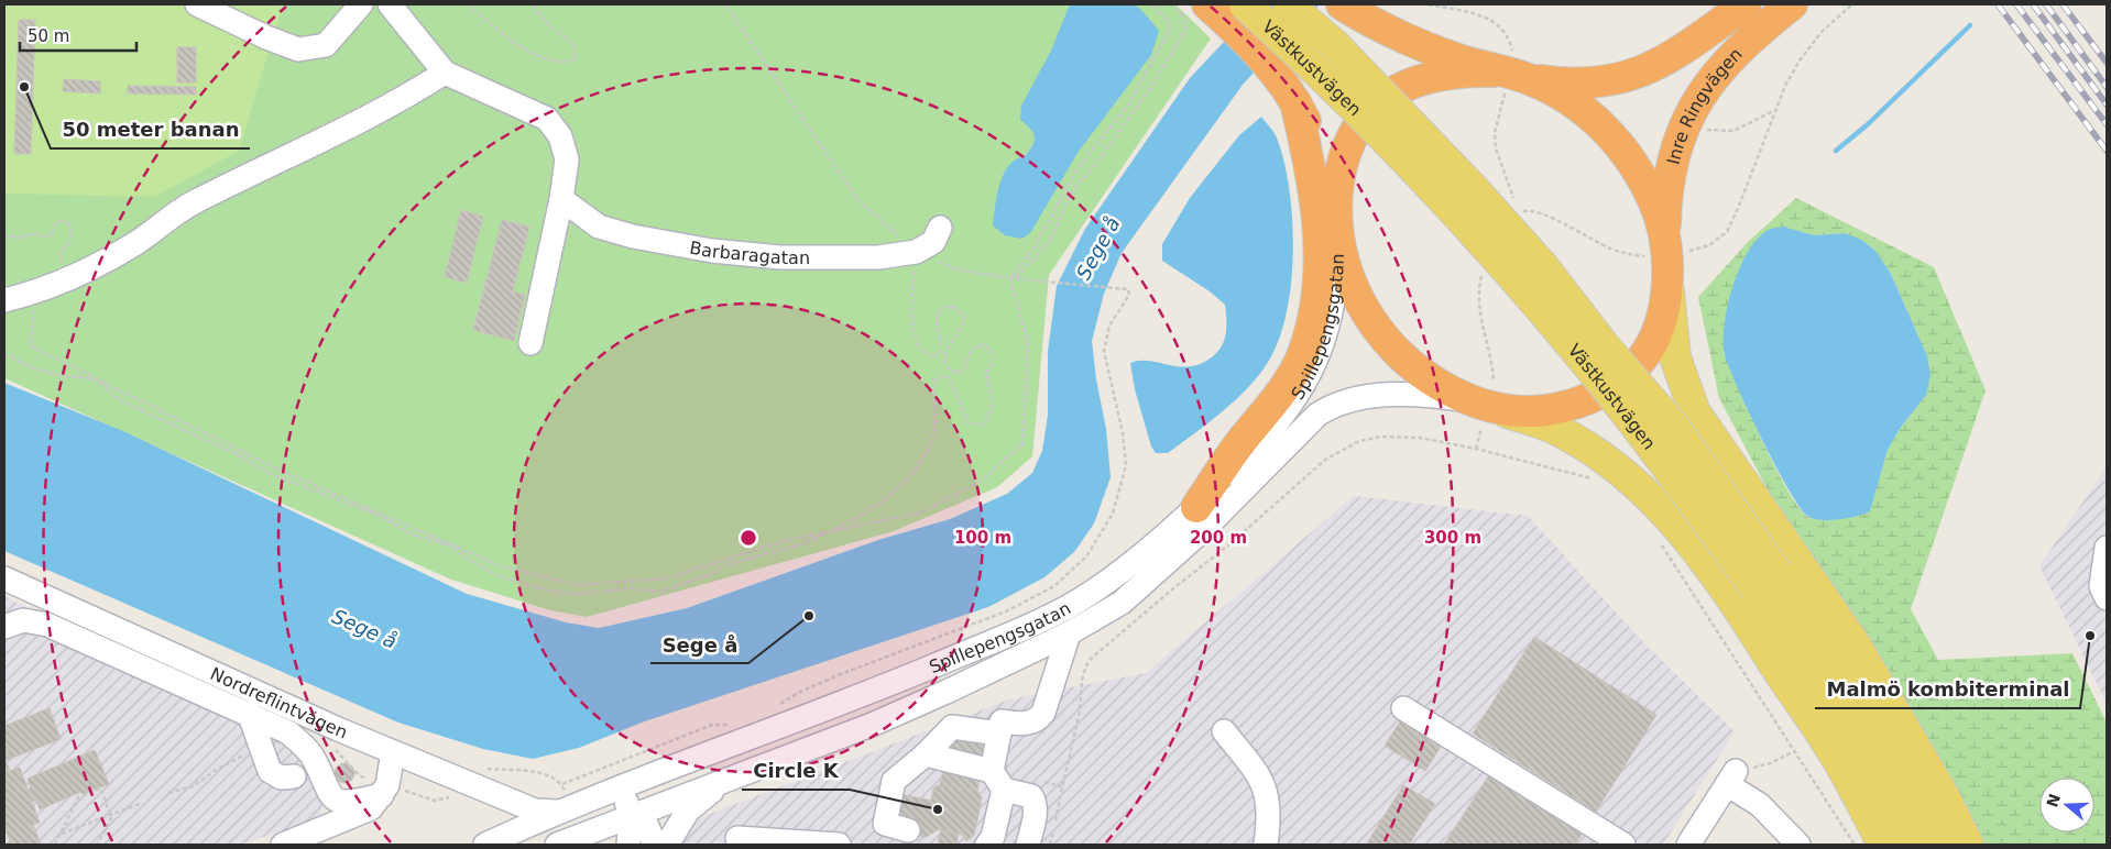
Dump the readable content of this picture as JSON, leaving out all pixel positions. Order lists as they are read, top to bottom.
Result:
{
  "streets": {
    "highway": ["Inre Ringvägen"],
    "main road": ["Västkustvägen"],
    "street": ["Barbaragatan", "Spillepengsgatan", "Nordreflintvägen"]
  },
  "crossings": [
    ["Inre Ringvägen", "Spillepengsgatan"],
    ["Spillepengsgatan", "Nordreflintvägen"]
  ],
  "water": ["Sege å"],
  "places": [
    "50 meter banan",
    "Sege å",
    "Malmö kombiterminal",
    "Circle K"
  ],
  "scale_bar": "50 m",
  "north": "left",
  "rings": ["100 m", "200 m", "300 m"]
}
